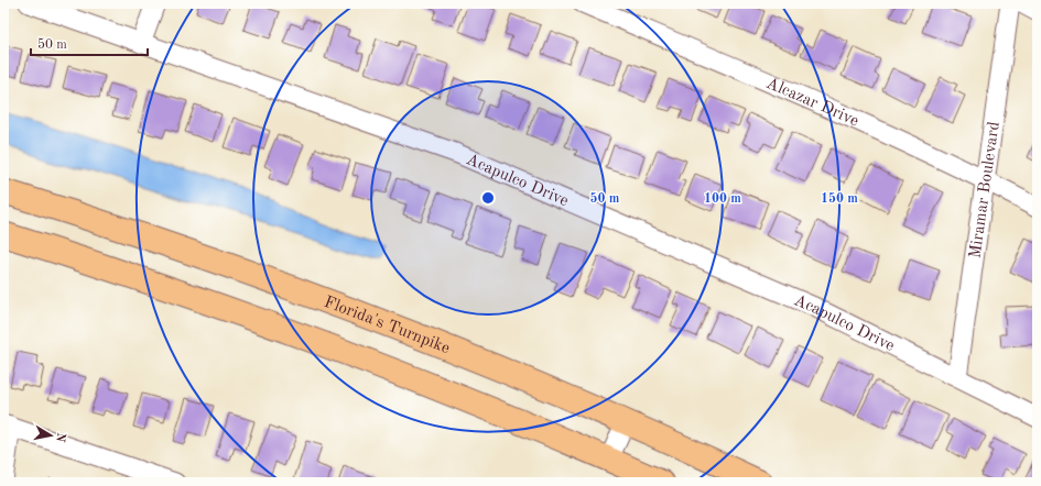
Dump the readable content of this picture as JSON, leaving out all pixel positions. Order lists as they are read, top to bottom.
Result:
{
  "streets": {
    "highway": ["Florida's Turnpike"],
    "street": ["Alcazar Drive", "Acapulco Drive", "Miramar Boulevard"]
  },
  "crossings": [
    ["Alcazar Drive", "Miramar Boulevard"],
    ["Acapulco Drive", "Miramar Boulevard"]
  ],
  "scale_bar": "50 m",
  "north": "right",
  "rings": ["50 m", "100 m", "150 m"]
}
